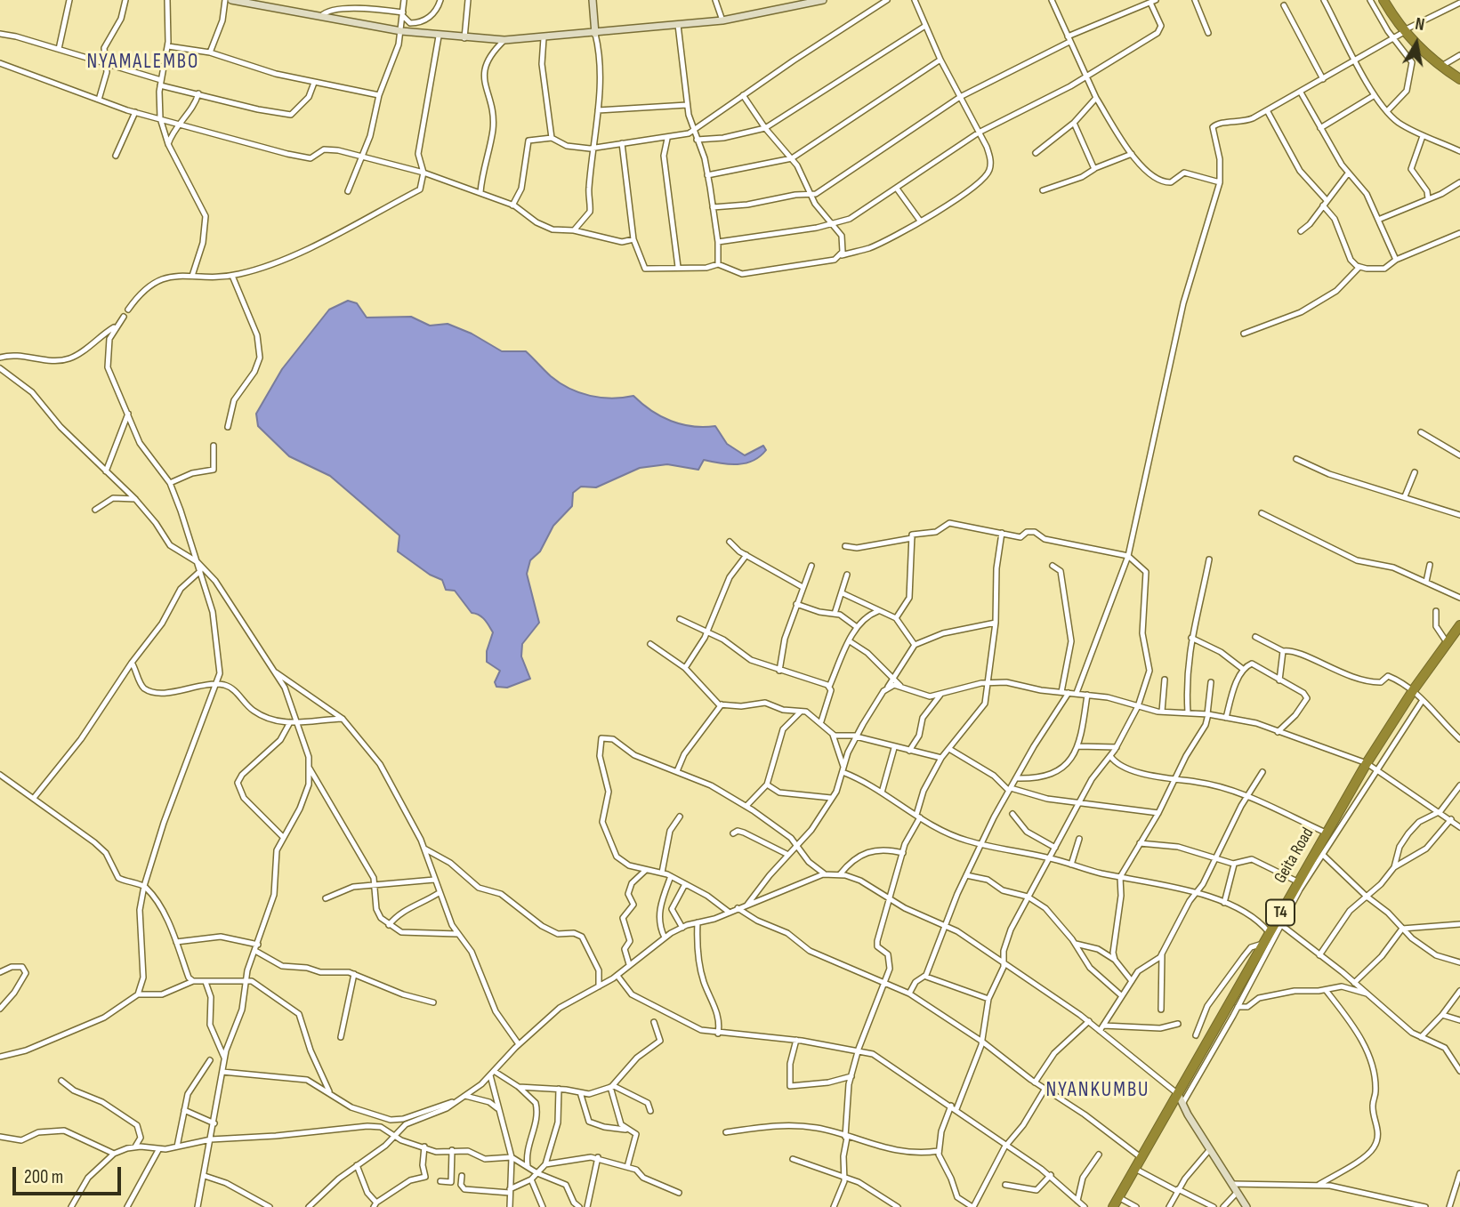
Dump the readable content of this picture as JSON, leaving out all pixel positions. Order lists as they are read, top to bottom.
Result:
{
  "streets": {
    "highway": ["Geita Road", "T4"]
  },
  "districts": ["NYAMALEMBO", "NYANKUMBU"],
  "scale_bar": "200 m",
  "north": "top"
}
